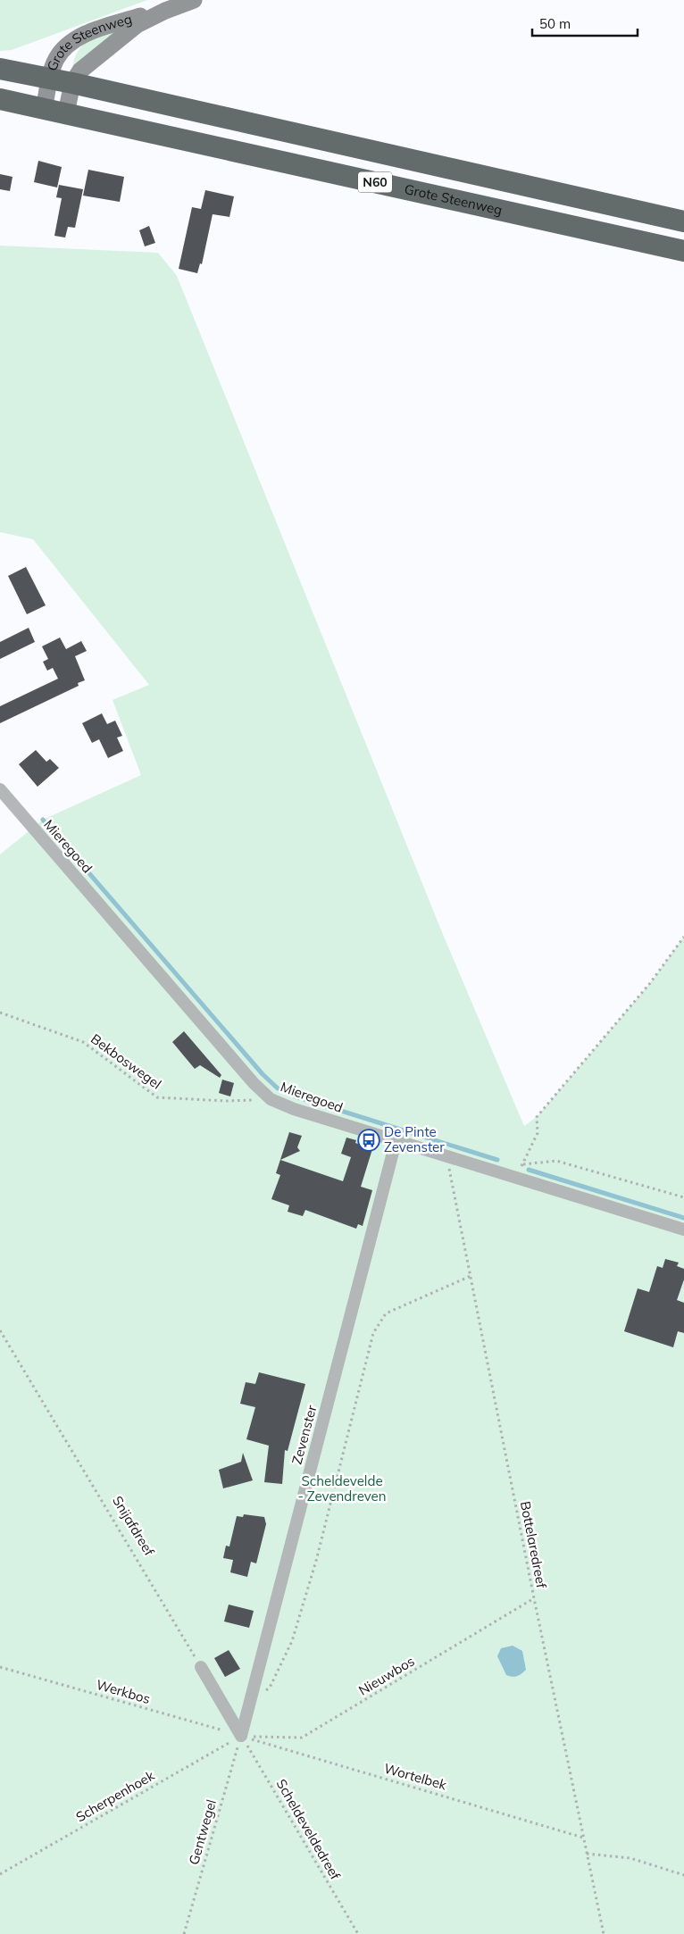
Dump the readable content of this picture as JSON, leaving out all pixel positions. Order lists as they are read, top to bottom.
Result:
{
  "streets": {
    "highway": ["Grote Steenweg", "N60"],
    "street": ["Mieregoed", "Zevenster"],
    "path": [
      "Bekboswegel",
      "Snijafdreef",
      "Bottelaredreef",
      "Nieuwbos",
      "Werkbos",
      "Wortelbek",
      "Scherpenhoek",
      "Scheldeveldedreef",
      "Gentwegel"
    ]
  },
  "crossings": [
    ["Mieregoed", "Bekboswegel"],
    ["Mieregoed", "Zevenster"],
    ["Mieregoed", "Bottelaredreef"],
    ["Zevenster", "Nieuwbos"],
    ["Zevenster", "Werkbos"],
    ["Zevenster", "Wortelbek"],
    ["Zevenster", "Scherpenhoek"],
    ["Zevenster", "Scheldeveldedreef"],
    ["Zevenster", "Gentwegel"],
    ["Bottelaredreef", "Nieuwbos"],
    ["Bottelaredreef", "Wortelbek"],
    ["Nieuwbos", "Werkbos"],
    ["Nieuwbos", "Wortelbek"],
    ["Nieuwbos", "Scherpenhoek"],
    ["Nieuwbos", "Scheldeveldedreef"],
    ["Nieuwbos", "Gentwegel"],
    ["Werkbos", "Wortelbek"],
    ["Werkbos", "Scherpenhoek"],
    ["Werkbos", "Scheldeveldedreef"],
    ["Werkbos", "Gentwegel"],
    ["Wortelbek", "Scherpenhoek"],
    ["Wortelbek", "Scheldeveldedreef"],
    ["Wortelbek", "Gentwegel"],
    ["Scherpenhoek", "Scheldeveldedreef"],
    ["Scherpenhoek", "Gentwegel"],
    ["Scheldeveldedreef", "Gentwegel"]
  ],
  "parks": ["Scheldevelde - Zevendreven"],
  "places": {
    "bus stop": ["De Pinte Zevenster"]
  },
  "scale_bar": "50 m"
}
